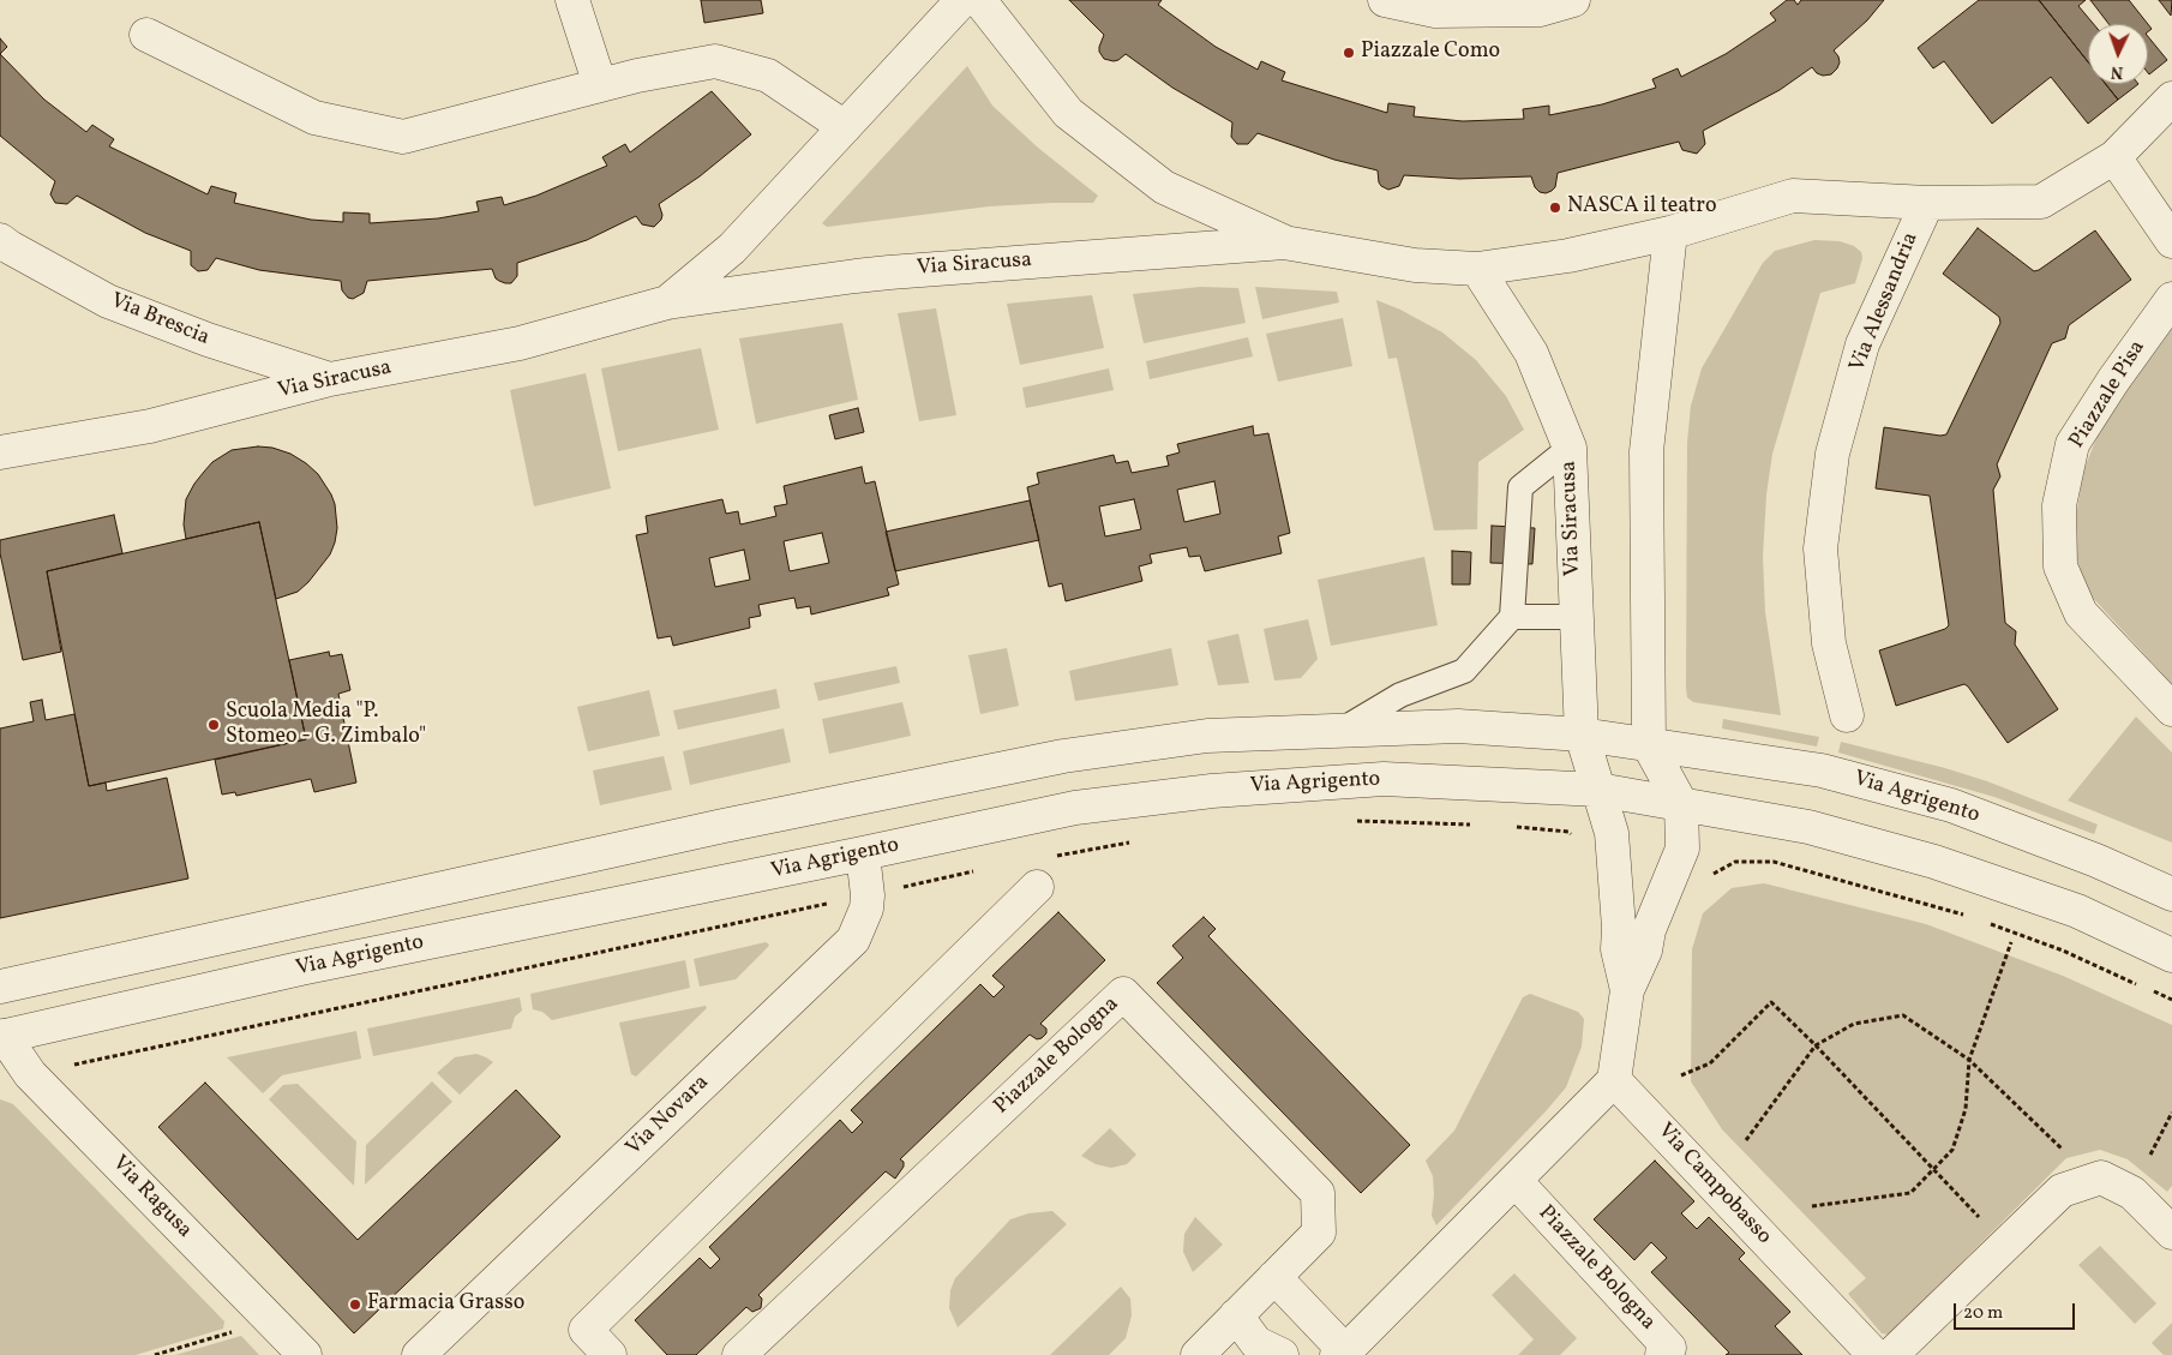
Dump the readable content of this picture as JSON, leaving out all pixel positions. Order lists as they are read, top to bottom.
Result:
{
  "streets": {
    "street": [
      "Via Siracusa",
      "Via Alessandria",
      "Via Brescia",
      "Piazzale Pisa",
      "Via Agrigento",
      "Piazzale Bologna",
      "Via Novara",
      "Via Campobasso",
      "Via Ragusa"
    ]
  },
  "crossings": [
    ["Via Siracusa", "Via Alessandria"],
    ["Via Siracusa", "Via Brescia"],
    ["Via Siracusa", "Via Agrigento"],
    ["Via Agrigento", "Via Novara"],
    ["Via Agrigento", "Via Ragusa"]
  ],
  "places": [
    "Piazzale Como",
    "NASCA il teatro",
    "Scuola Media \"P. Stomeo - G. Zimbalo\"",
    "Farmacia Grasso"
  ],
  "scale_bar": "20 m",
  "north": "bottom"
}
